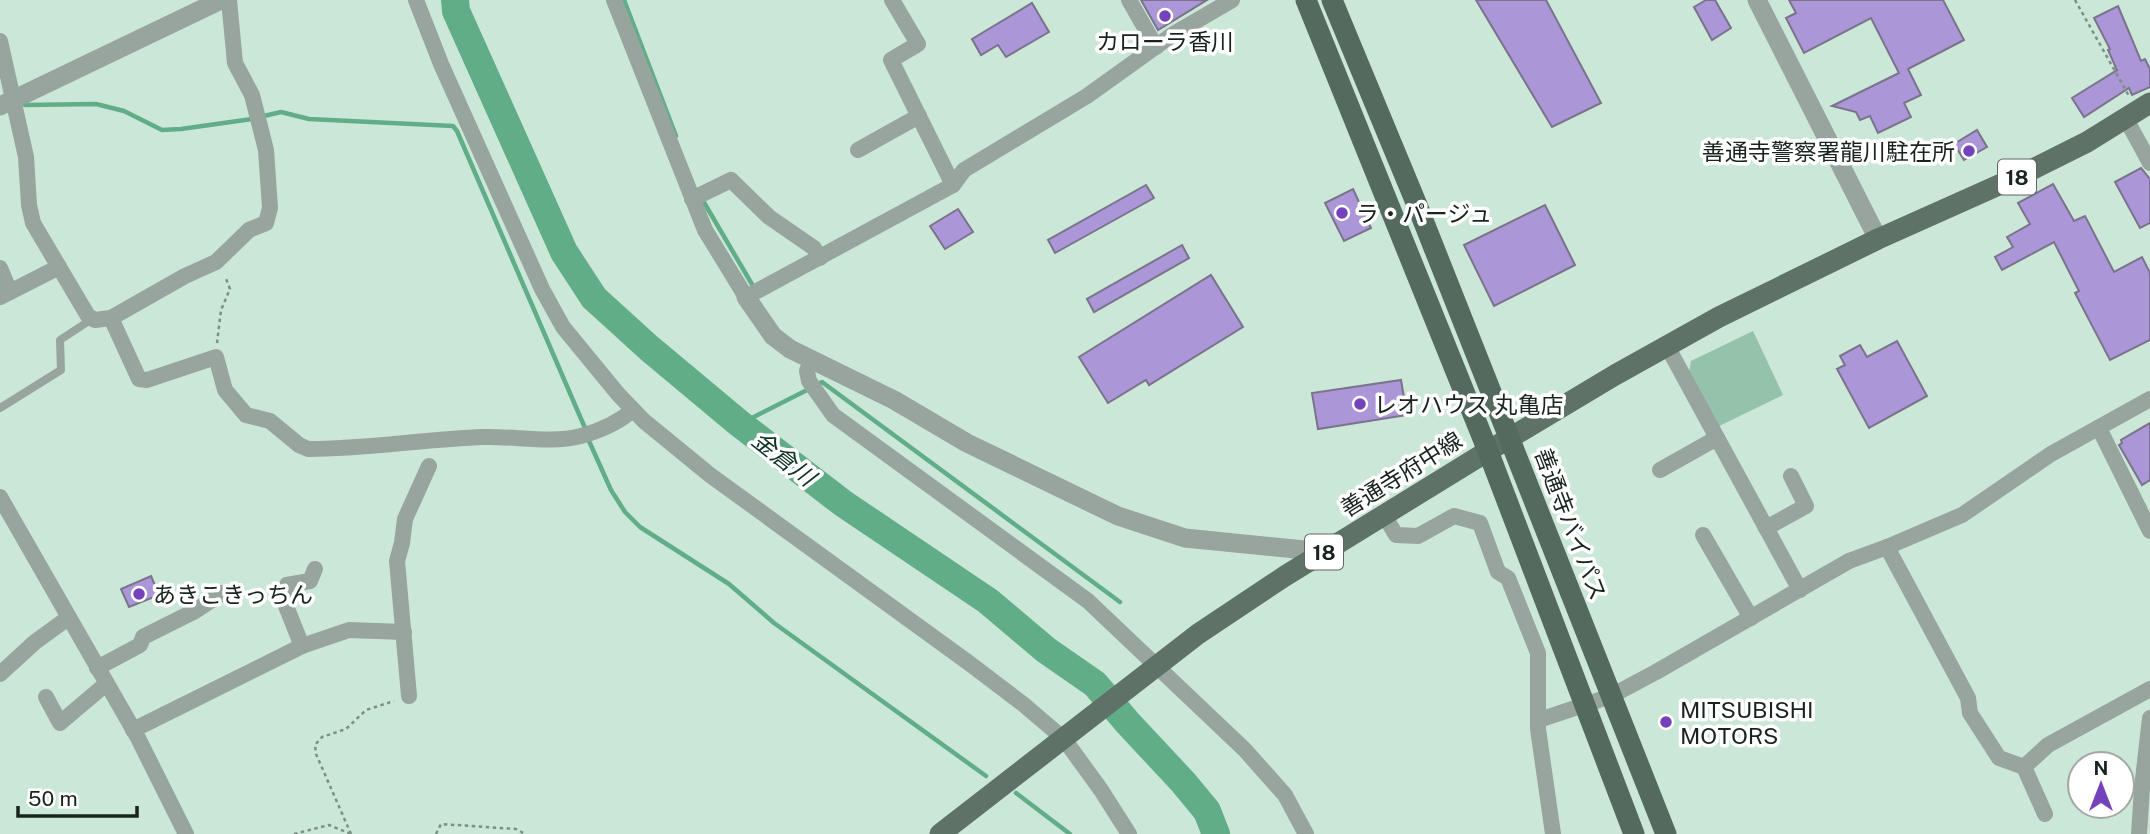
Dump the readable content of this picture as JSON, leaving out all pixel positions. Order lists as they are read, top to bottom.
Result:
{
  "streets": {
    "highway": ["善通寺バイパス"],
    "main road": ["18", "善通寺府中線"]
  },
  "crossings": [
    ["善通寺府中線", "善通寺バイパス"]
  ],
  "water": ["金倉川"],
  "places": [
    "カローラ香川",
    "善通寺警察署龍川駐在所",
    "ラ・パージュ",
    "レオハウス 丸亀店",
    "あきこきっちん",
    "MITSUBISHI MOTORS"
  ],
  "scale_bar": "50 m",
  "north": "top"
}
